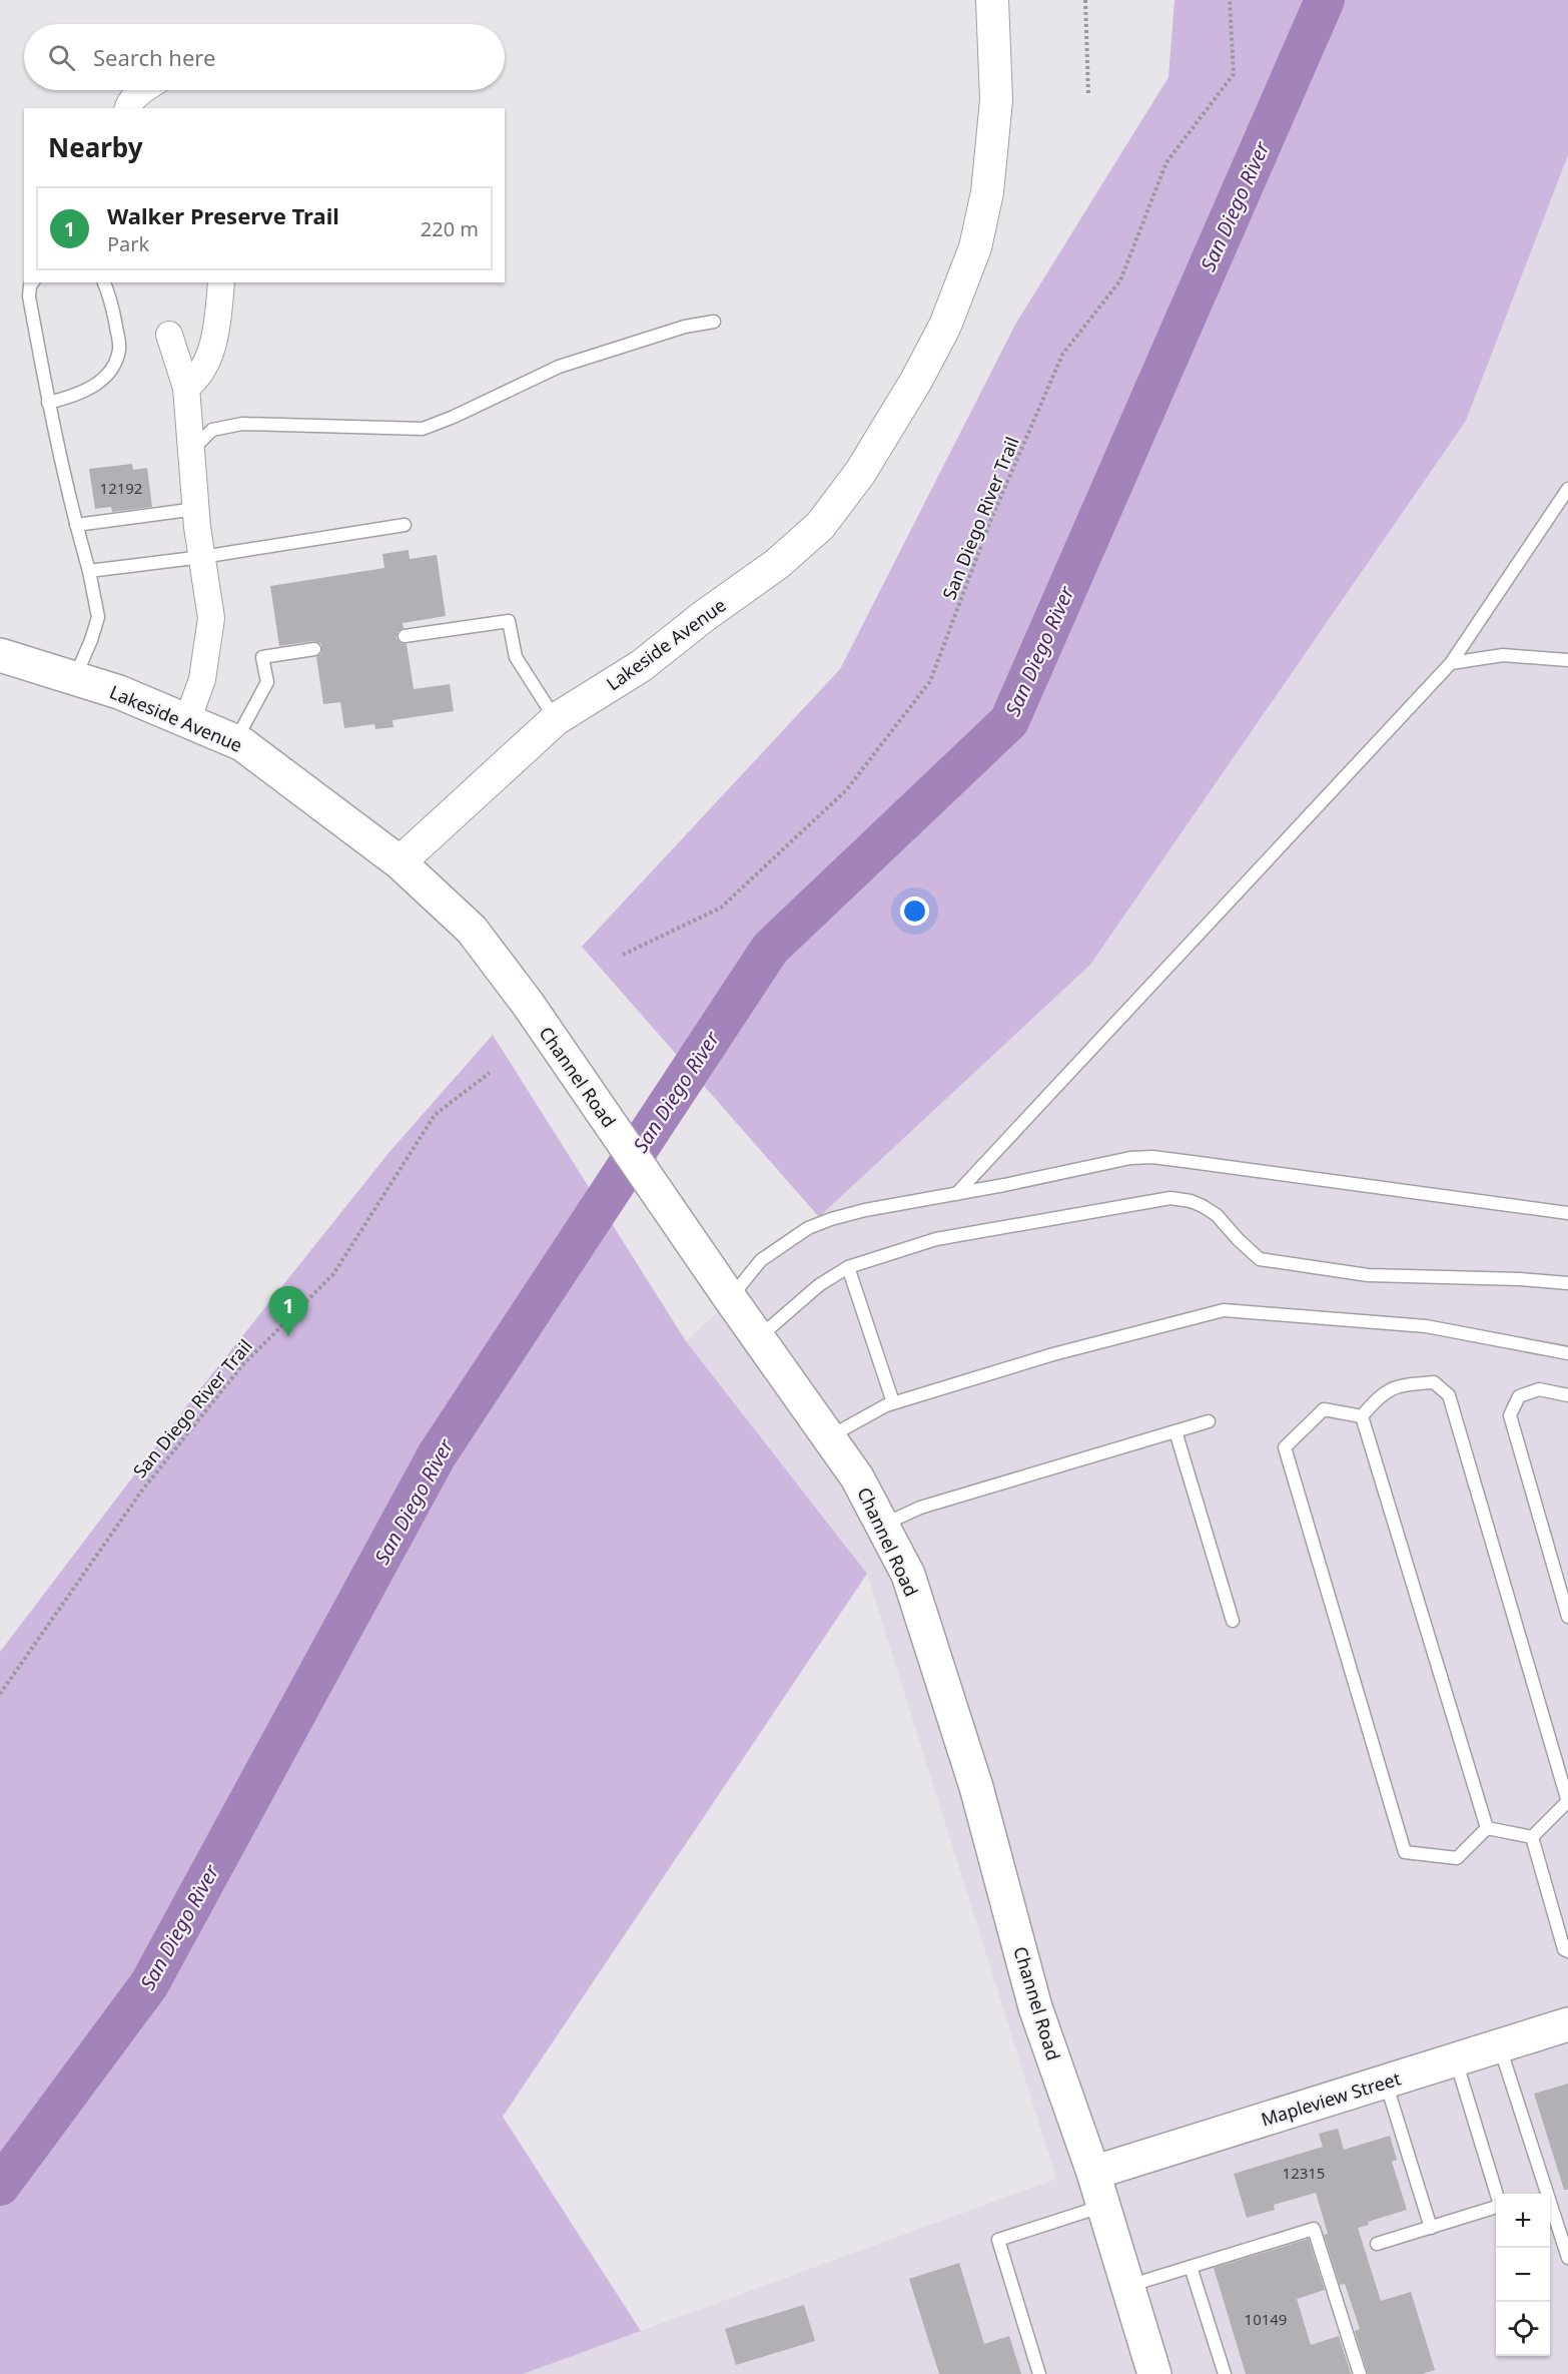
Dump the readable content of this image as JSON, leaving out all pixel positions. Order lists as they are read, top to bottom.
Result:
{
  "streets": {
    "main road": ["Lakeside Avenue", "Channel Road", "Mapleview Street"],
    "path": ["San Diego River Trail"]
  },
  "crossings": [
    ["Lakeside Avenue", "Channel Road"],
    ["Channel Road", "Mapleview Street"]
  ],
  "water": ["San Diego River"],
  "house_numbers": ["12192", "12315", "10149"],
  "page": {
    "search": "Search here",
    "heading": "Nearby",
    "list": [
      {
        "mark": "1",
        "name": "Walker Preserve Trail",
        "note": "Park",
        "value": "220 m"
      }
    ],
    "pins": "1",
    "map_buttons": ["+", "−"]
  }
}
